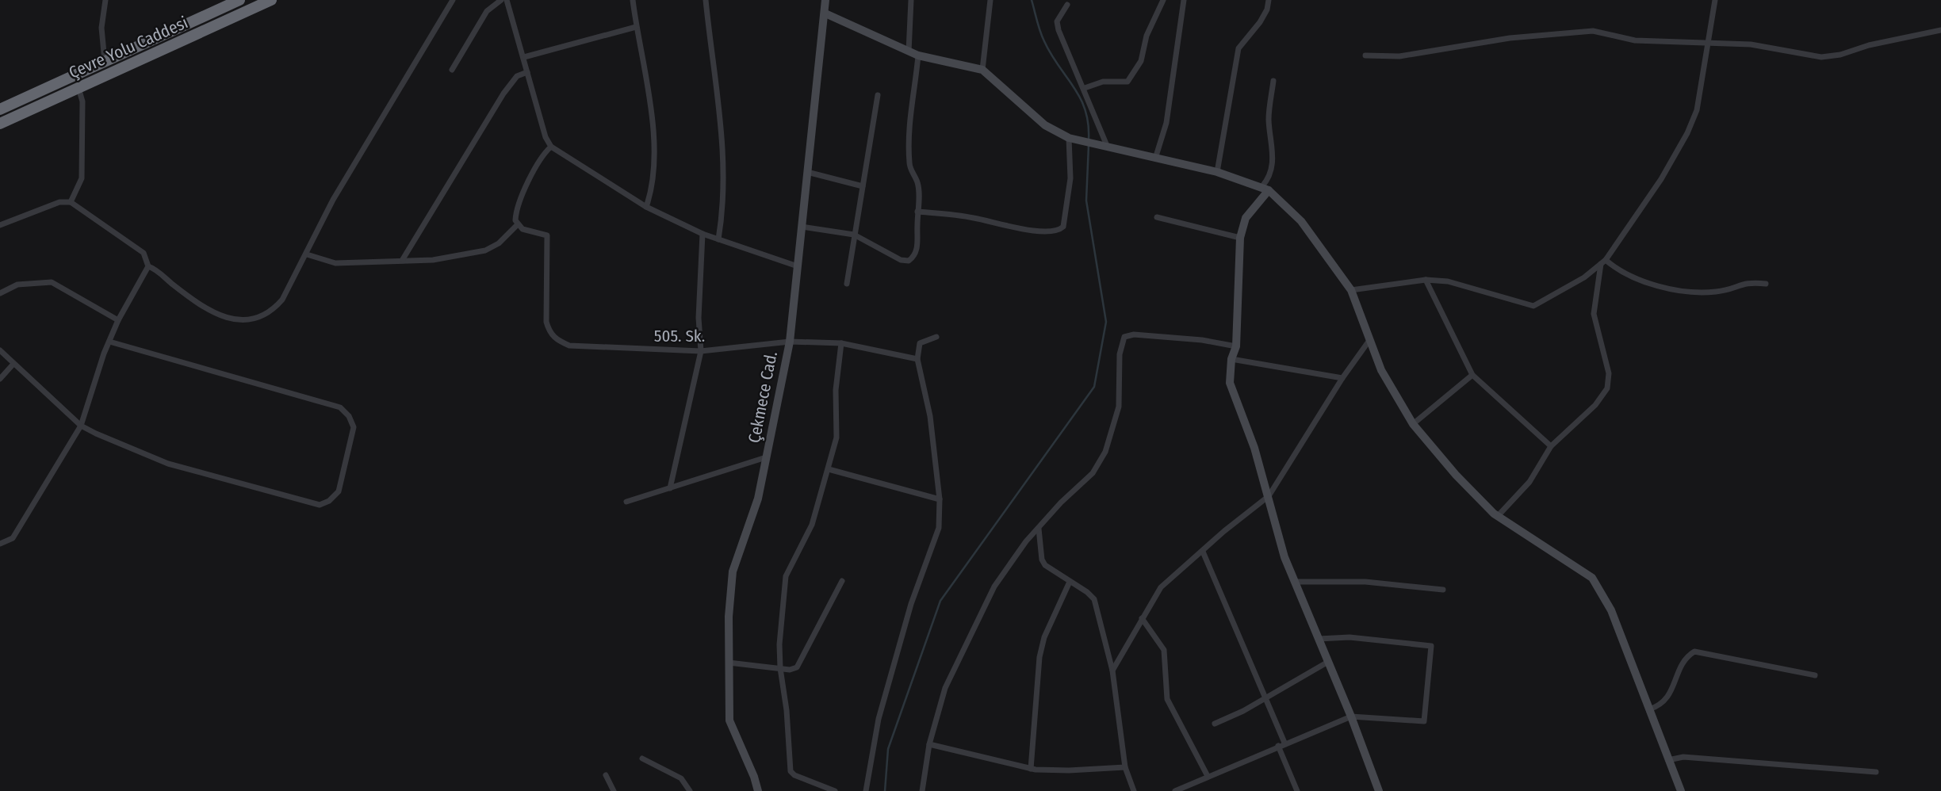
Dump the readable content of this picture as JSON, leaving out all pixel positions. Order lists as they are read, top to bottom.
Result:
{
  "streets": {
    "highway": ["Çevre Yolu Caddesi"],
    "street": ["505. Sk.", "Çekmece Cad."]
  },
  "crossings": [
    ["505. Sk.", "Çekmece Cad."]
  ]
}
